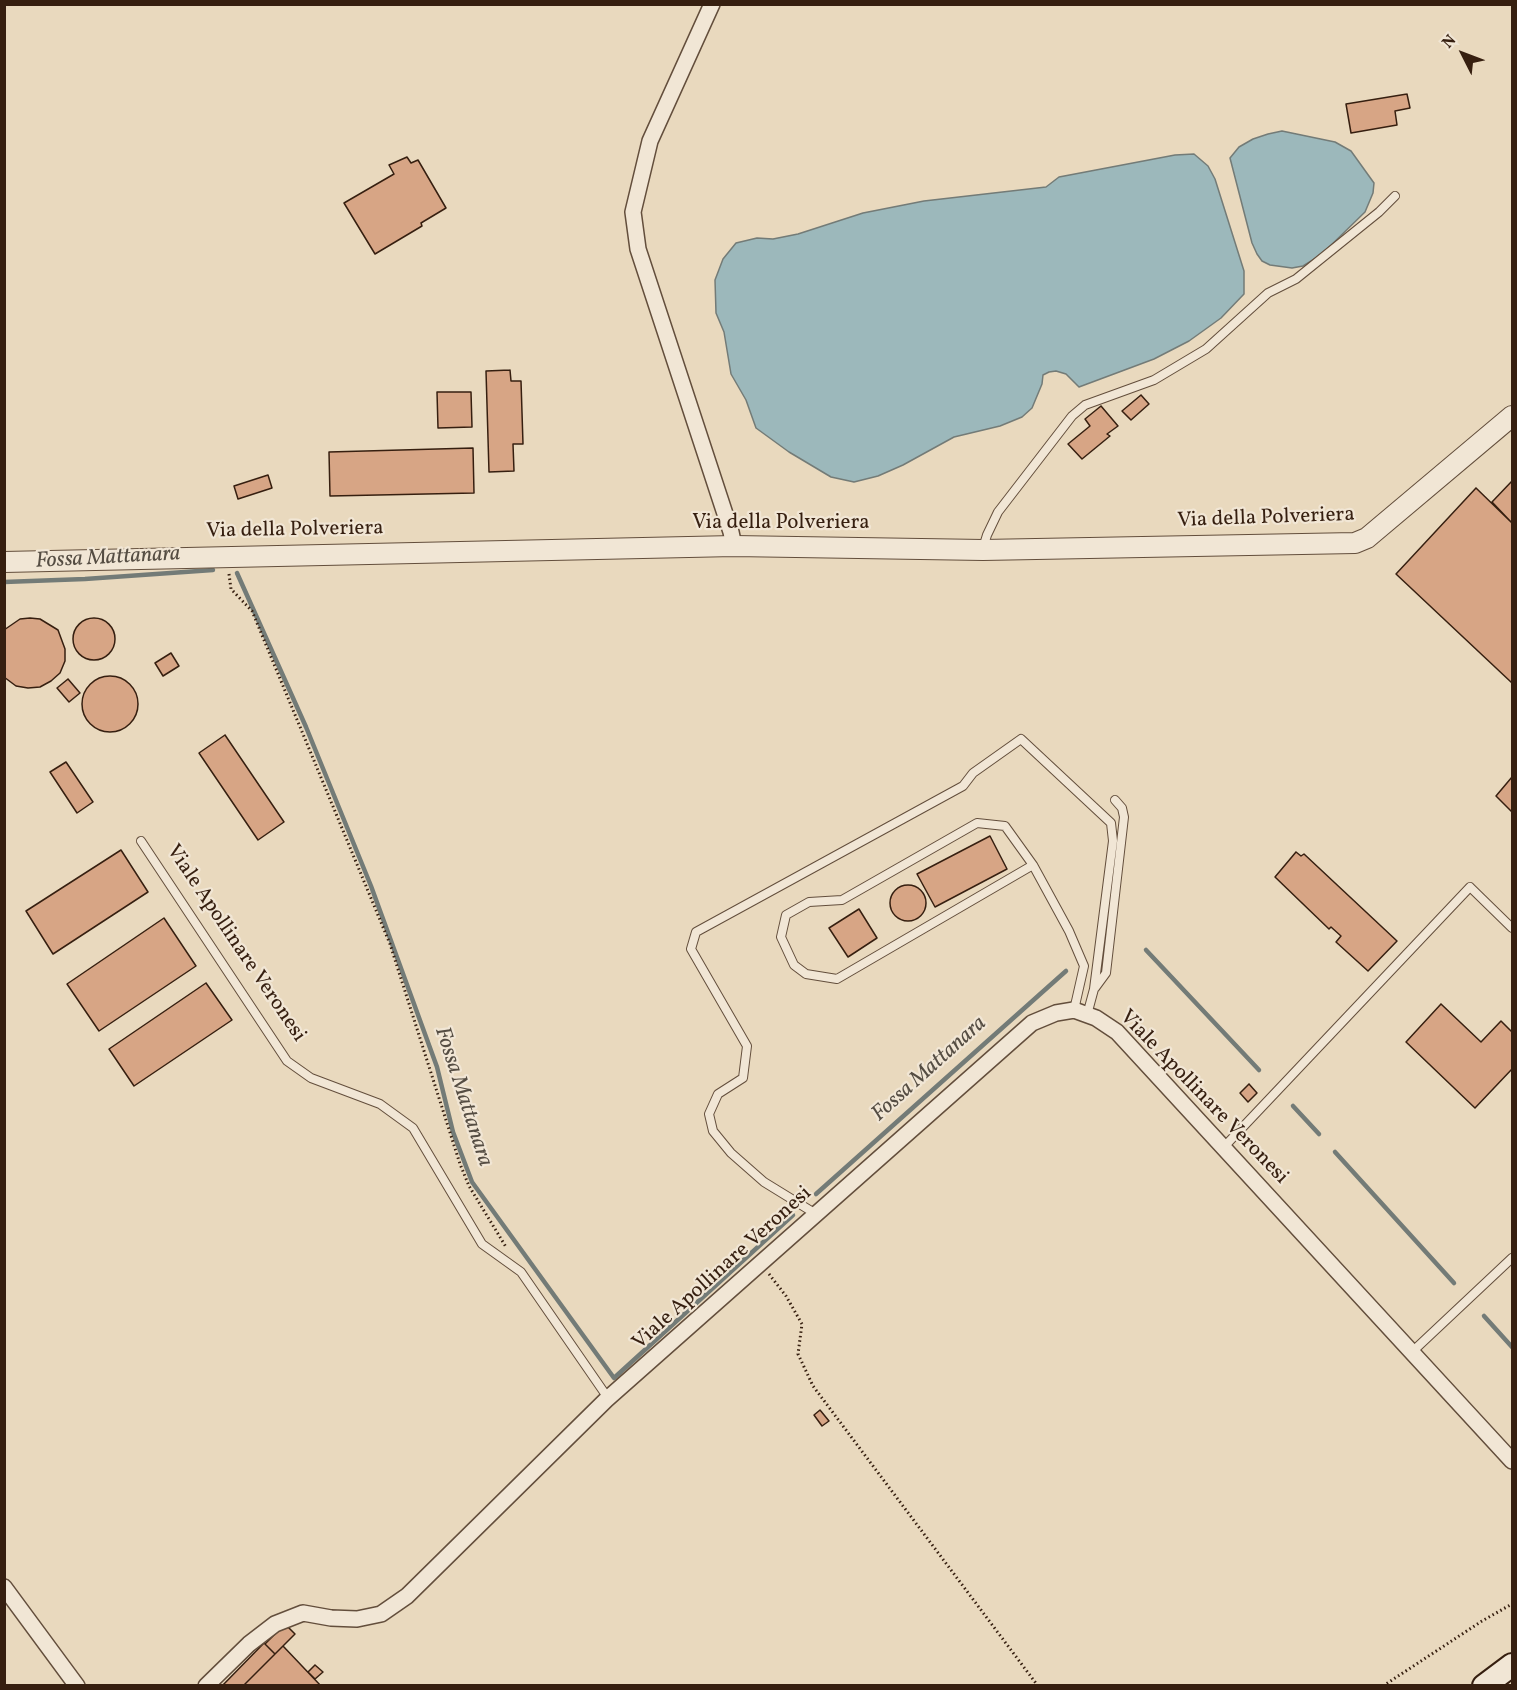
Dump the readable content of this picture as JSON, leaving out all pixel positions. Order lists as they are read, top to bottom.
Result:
{
  "streets": {
    "street": ["Via della Polveriera", "Viale Apollinare Veronesi"]
  },
  "water": ["Fossa Mattanara"],
  "north": "top left"
}
